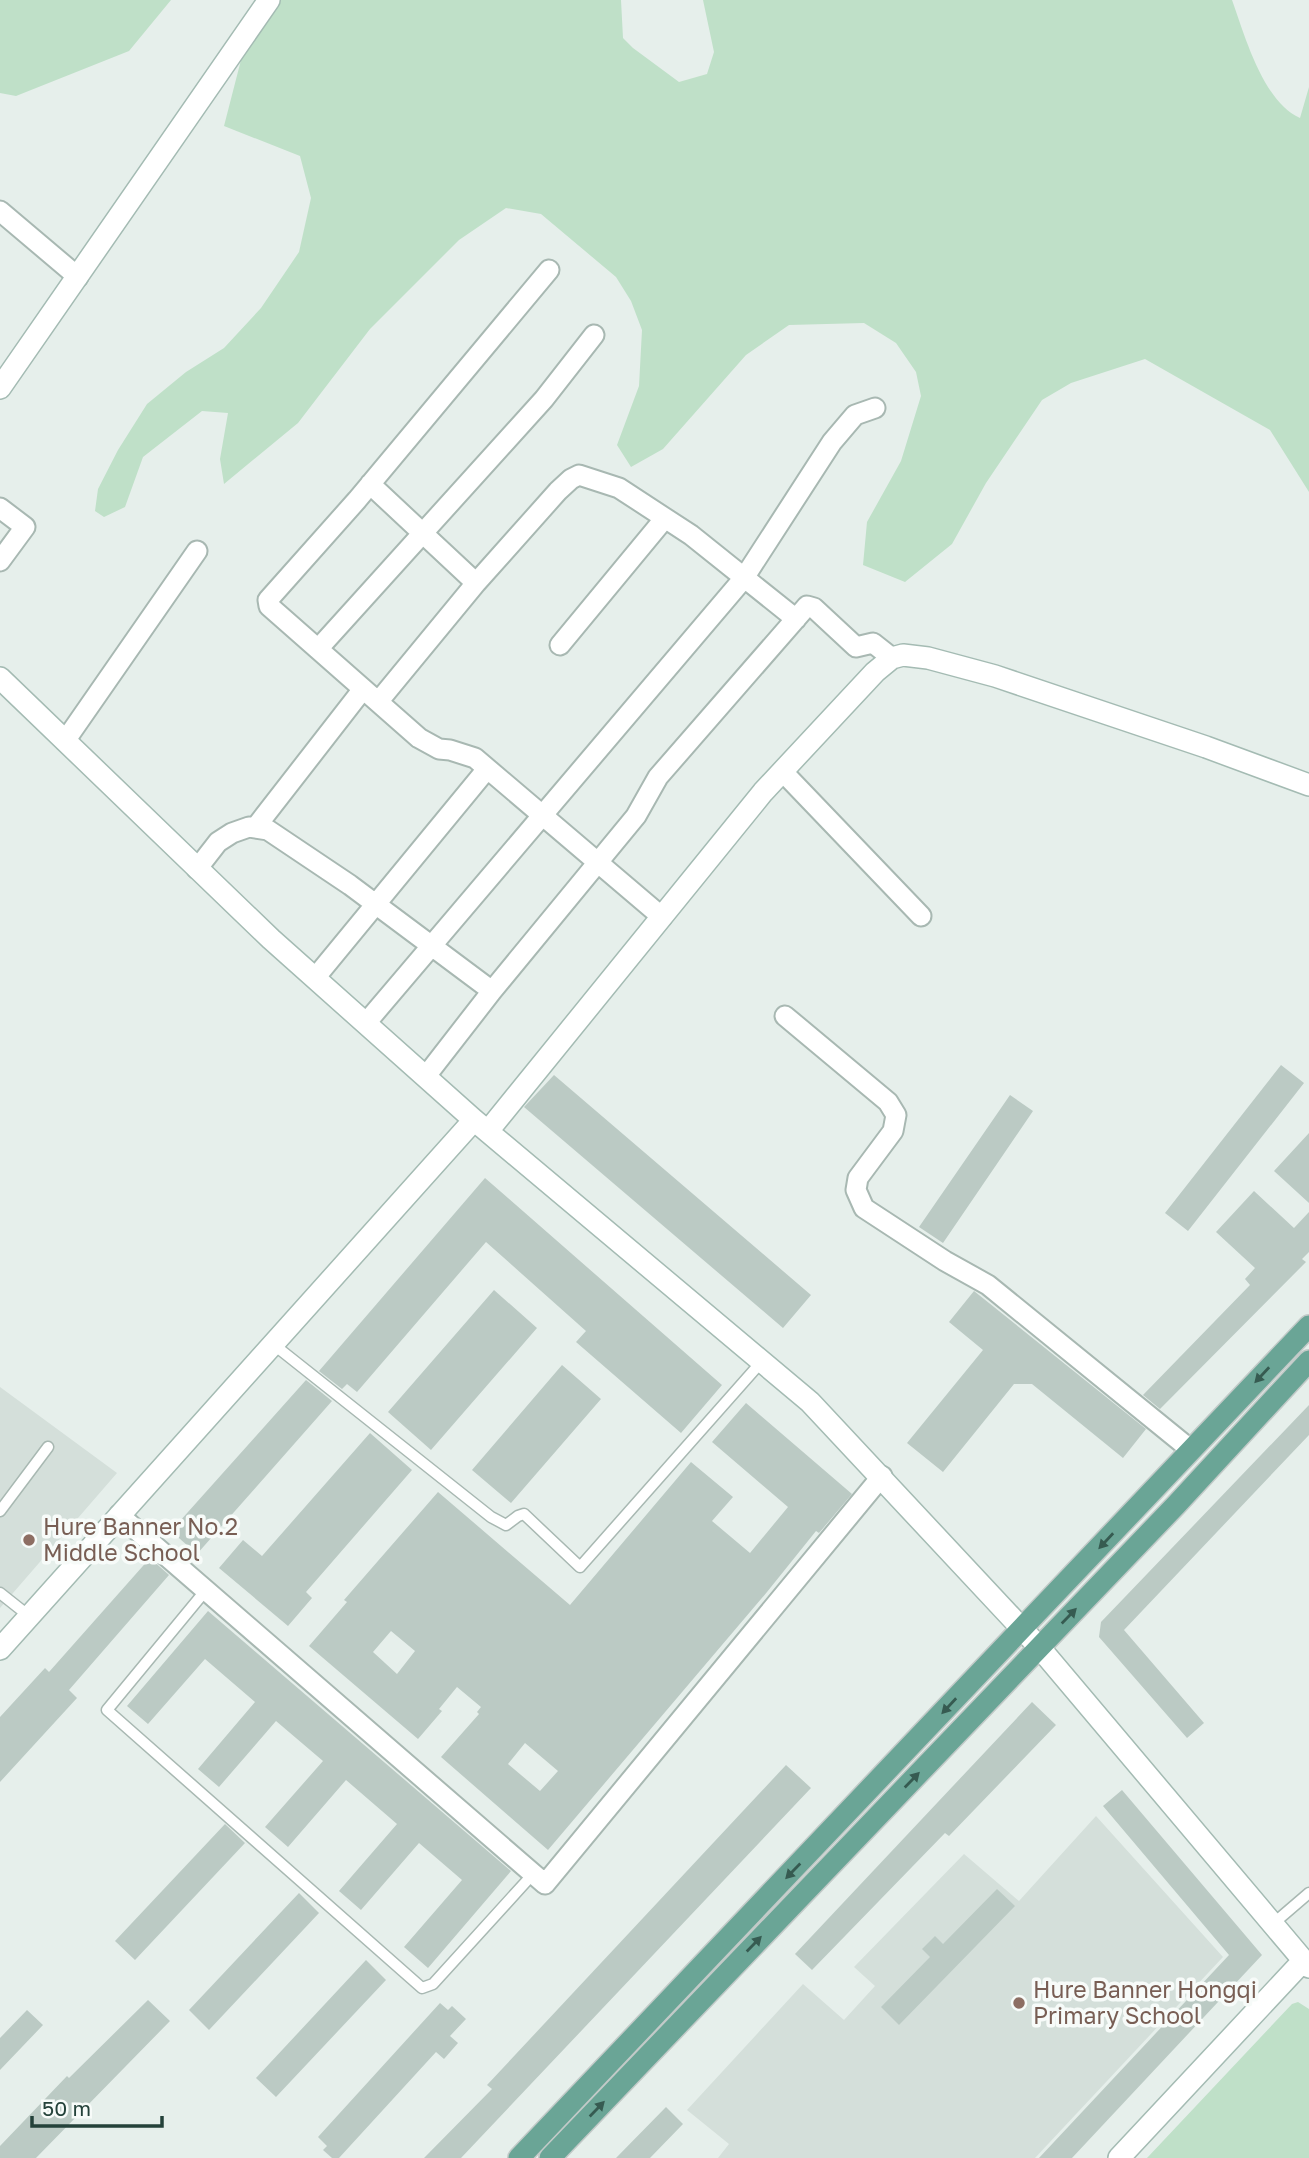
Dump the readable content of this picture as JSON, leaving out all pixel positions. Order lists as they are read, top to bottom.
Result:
{
  "places": ["Hure Banner No.2 Middle School", "Hure Banner Hongqi Primary School"],
  "scale_bar": "50 m"
}
